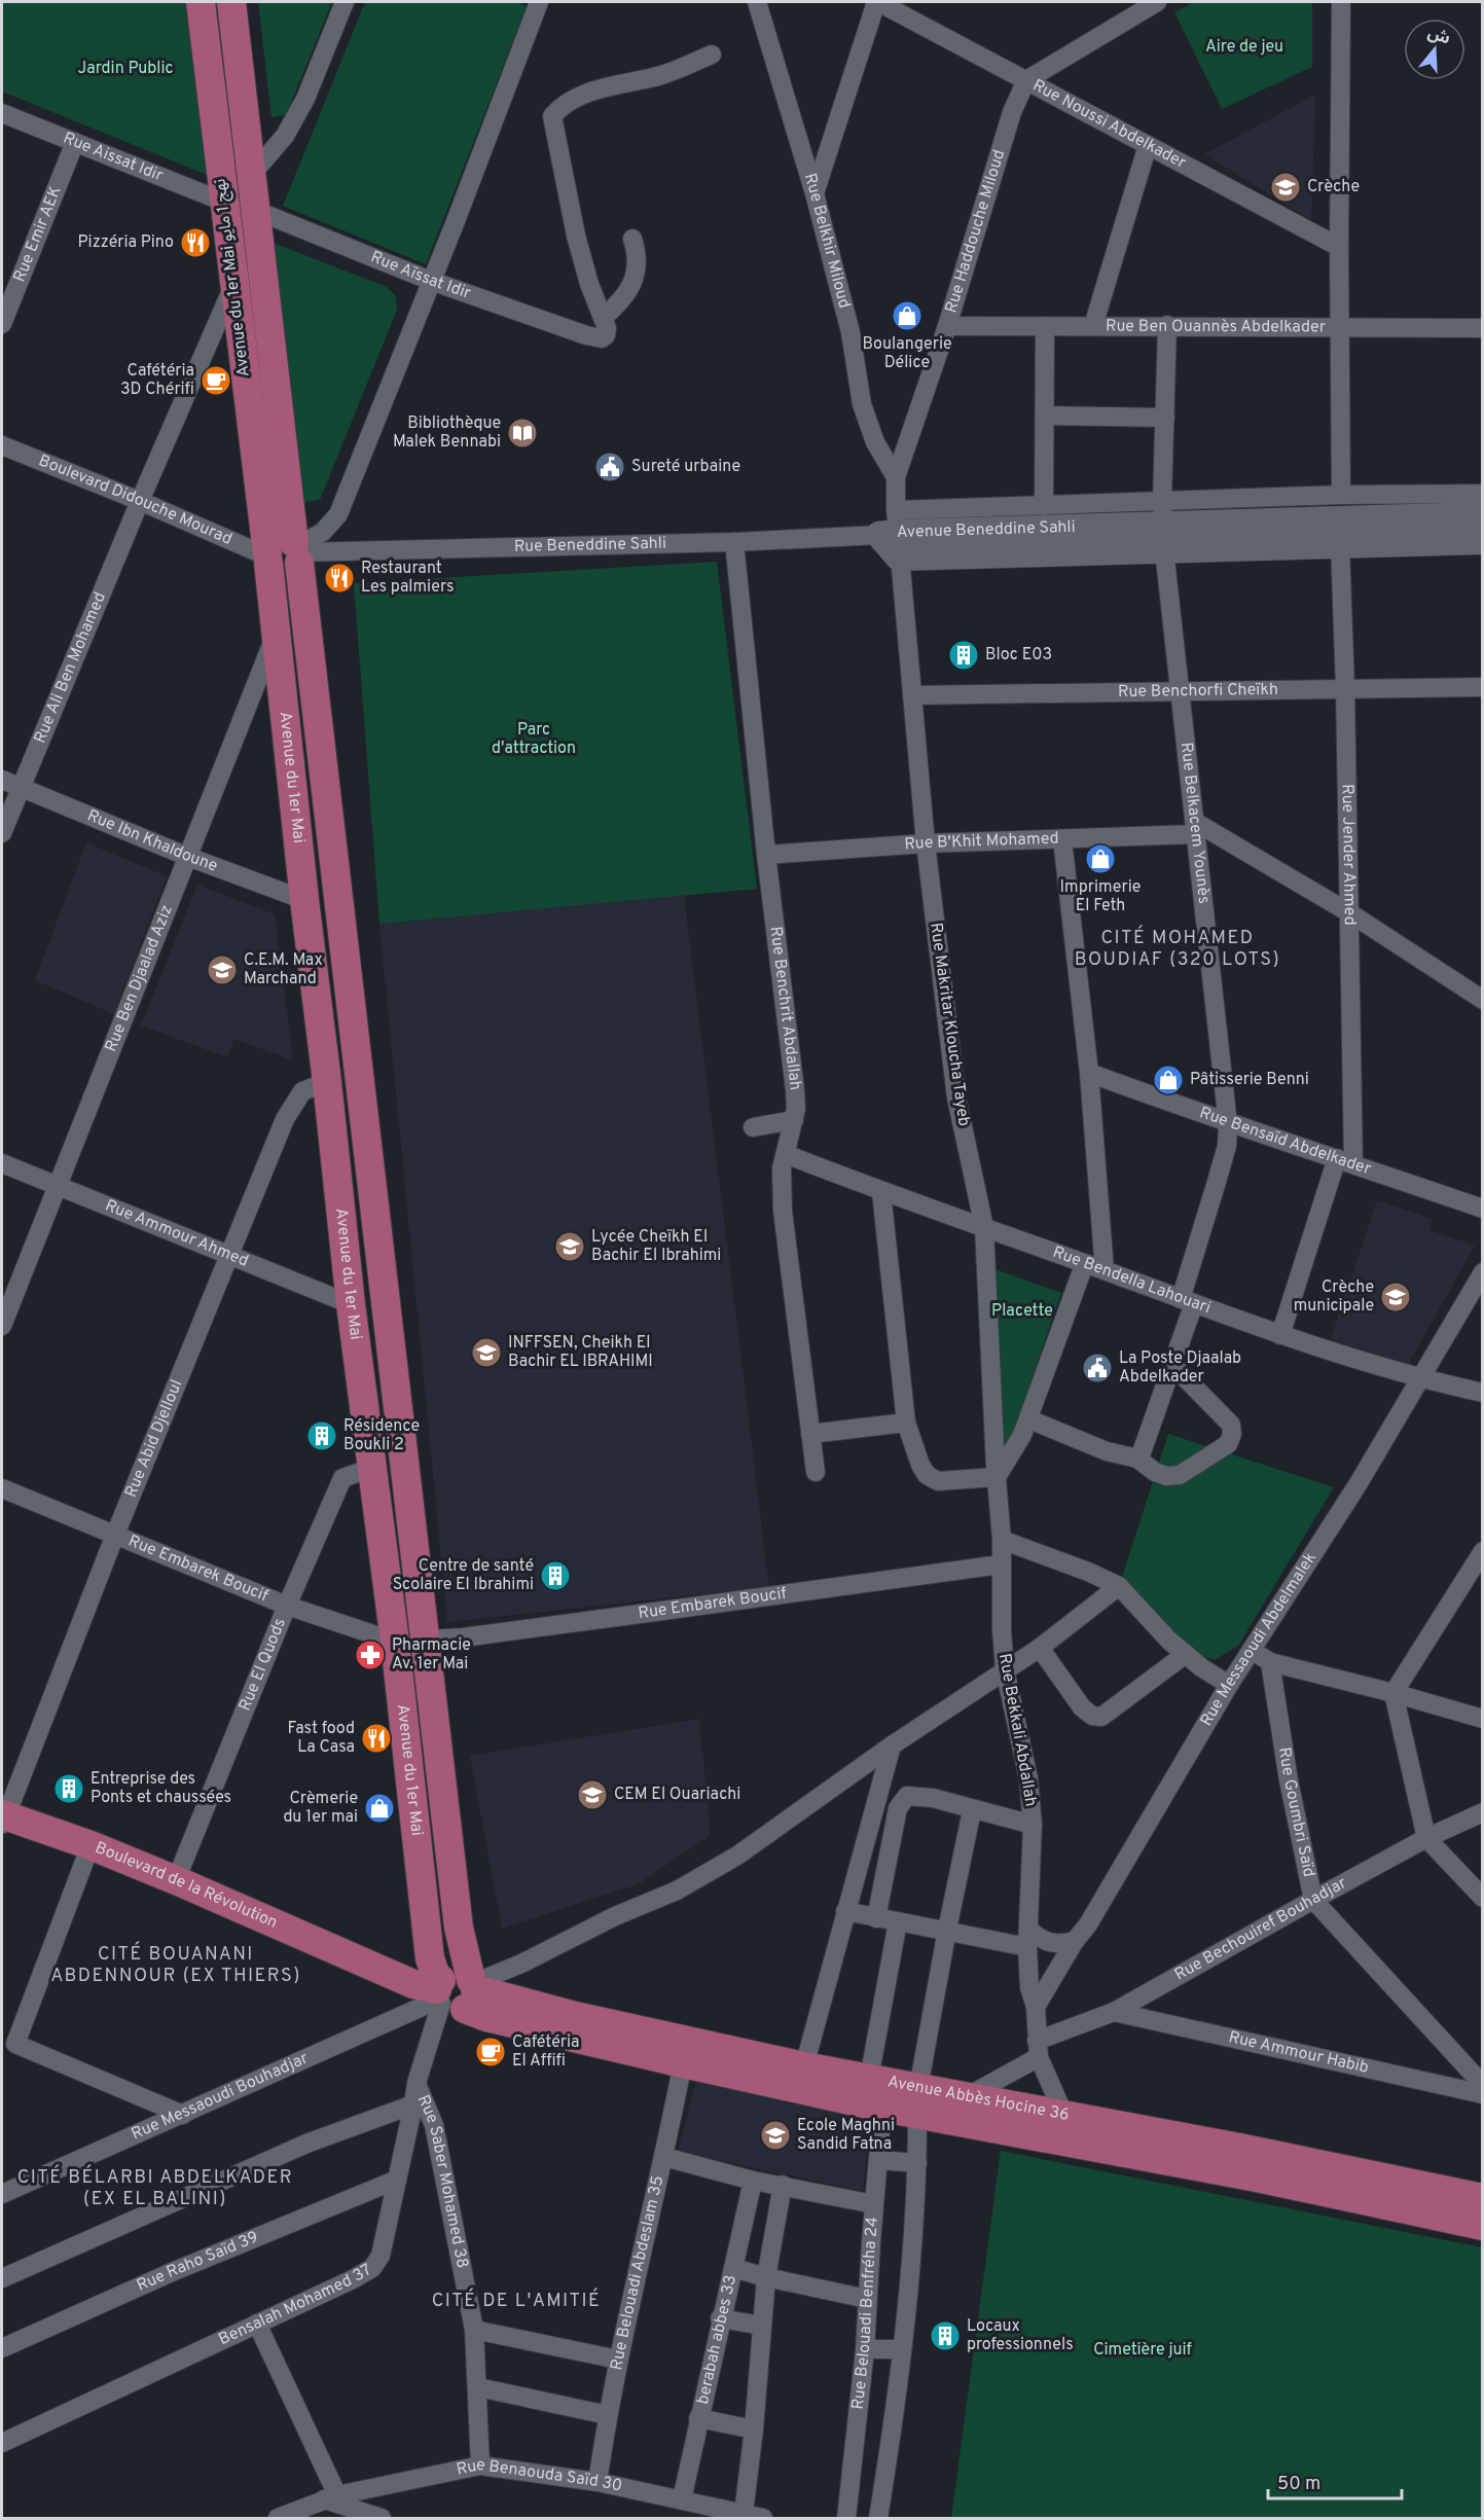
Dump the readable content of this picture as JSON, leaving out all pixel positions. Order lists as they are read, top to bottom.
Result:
{
  "streets": {
    "main road": [
      "Avenue du 1er Mai نهج 1 مايو",
      "Avenue du 1er Mai",
      "Boulevard de la Révolution",
      "Avenue Abbès Hocine 36"
    ],
    "street": [
      "Rue Noussi Abdelkader",
      "Rue Aissat Idir",
      "Rue Haddouche Miloud",
      "Rue Emir AEK",
      "Rue Belkhir Miloud",
      "Rue Aïssat Idir",
      "Rue Ben Ouannès Abdelkader",
      "Boulevard Didouche Mourad",
      "Avenue Beneddine Sahli",
      "Rue Beneddine Sahli",
      "Rue Ali Ben Mohamed",
      "Rue Benchorfi Cheïkh",
      "Rue Belkacem Younès",
      "Rue Ibn Khaldoune",
      "Rue B'Khit Mohamed",
      "Rue Jender Ahmed",
      "Rue Ben Djaalad Aziz",
      "Rue Benchrit Abdallah",
      "Rue Makritar Kloucha Tayeb",
      "Rue Bensaïd Abdelkader",
      "Rue Ammour Ahmed",
      "Rue Bendella Lahouari",
      "Rue Abid Djelloul",
      "Rue Embarek Boucif",
      "Rue Messaoudi Abdelmalek",
      "Rue El Quods",
      "Rue Bekkali Abdallah",
      "Rue Goumbri Saïd",
      "Rue Bechouiref Bouhadjar",
      "Rue Ammour Habib",
      "Rue Messaoudi Bouhadjar",
      "Rue Saber Mohamed 38",
      "Rue Raho Saïd 39",
      "Rue Belouadi Abdeslam 35",
      "Bensalah Mohamed 37",
      "Rue Belouadi Benfréha 24",
      "berabah abbes 33",
      "Rue Benaouda Saïd 30"
    ]
  },
  "crossings": [
    ["Rue Noussi Abdelkader", "Rue Haddouche Miloud"],
    ["Rue Aissat Idir", "Rue Emir AEK"],
    ["Rue Aissat Idir", "Avenue du 1er Mai نهج 1 مايو"],
    ["Rue Haddouche Miloud", "Rue Belkhir Miloud"],
    ["Rue Haddouche Miloud", "Rue Ben Ouannès Abdelkader"],
    ["Rue Haddouche Miloud", "Avenue Beneddine Sahli"],
    ["Rue Haddouche Miloud", "Rue Beneddine Sahli"],
    ["Rue Haddouche Miloud", "Rue Makritar Kloucha Tayeb"],
    ["Rue Aïssat Idir", "Avenue du 1er Mai نهج 1 مايو"],
    ["Avenue du 1er Mai نهج 1 مايو", "Boulevard Didouche Mourad"],
    ["Avenue du 1er Mai نهج 1 مايو", "Rue Beneddine Sahli"],
    ["Avenue du 1er Mai نهج 1 مايو", "Avenue du 1er Mai"],
    ["Rue Ben Ouannès Abdelkader", "Rue Belkacem Younès"],
    ["Boulevard Didouche Mourad", "Rue Beneddine Sahli"],
    ["Boulevard Didouche Mourad", "Rue Ali Ben Mohamed"],
    ["Boulevard Didouche Mourad", "Avenue du 1er Mai"],
    ["Avenue Beneddine Sahli", "Rue Beneddine Sahli"],
    ["Avenue Beneddine Sahli", "Rue Belkacem Younès"],
    ["Avenue Beneddine Sahli", "Rue Jender Ahmed"],
    ["Avenue Beneddine Sahli", "Rue Makritar Kloucha Tayeb"],
    ["Rue Beneddine Sahli", "Avenue du 1er Mai"],
    ["Rue Beneddine Sahli", "Rue Benchrit Abdallah"],
    ["Rue Beneddine Sahli", "Rue Makritar Kloucha Tayeb"],
    ["Rue Ali Ben Mohamed", "Rue Ibn Khaldoune"],
    ["Rue Benchorfi Cheïkh", "Rue Belkacem Younès"],
    ["Rue Benchorfi Cheïkh", "Rue Jender Ahmed"],
    ["Rue Benchorfi Cheïkh", "Rue Makritar Kloucha Tayeb"],
    ["Avenue du 1er Mai", "Rue Ibn Khaldoune"],
    ["Avenue du 1er Mai", "Rue Ben Djaalad Aziz"],
    ["Avenue du 1er Mai", "Rue Ammour Ahmed"],
    ["Avenue du 1er Mai", "Rue Abid Djelloul"],
    ["Avenue du 1er Mai", "Rue Embarek Boucif"],
    ["Avenue du 1er Mai", "Rue El Quods"],
    ["Avenue du 1er Mai", "Boulevard de la Révolution"],
    ["Avenue du 1er Mai", "Rue Messaoudi Bouhadjar"],
    ["Avenue du 1er Mai", "Avenue Abbès Hocine 36"],
    ["Avenue du 1er Mai", "Bensalah Mohamed 37"],
    ["Rue Belkacem Younès", "Rue B'Khit Mohamed"],
    ["Rue Belkacem Younès", "Rue Bensaïd Abdelkader"],
    ["Rue Belkacem Younès", "Rue Bendella Lahouari"],
    ["Rue Ibn Khaldoune", "Rue Ben Djaalad Aziz"],
    ["Rue B'Khit Mohamed", "Rue Benchrit Abdallah"],
    ["Rue B'Khit Mohamed", "Rue Makritar Kloucha Tayeb"],
    ["Rue Jender Ahmed", "Rue Bensaïd Abdelkader"],
    ["Rue Jender Ahmed", "Rue Bendella Lahouari"],
    ["Rue Ben Djaalad Aziz", "Rue Ammour Ahmed"],
    ["Rue Benchrit Abdallah", "Rue Bendella Lahouari"],
    ["Rue Makritar Kloucha Tayeb", "Rue Bendella Lahouari"],
    ["Rue Makritar Kloucha Tayeb", "Rue Embarek Boucif"],
    ["Rue Makritar Kloucha Tayeb", "Rue Bekkali Abdallah"],
    ["Rue Ammour Ahmed", "Rue Abid Djelloul"],
    ["Rue Bendella Lahouari", "Rue Messaoudi Abdelmalek"],
    ["Rue Abid Djelloul", "Rue Embarek Boucif"],
    ["Rue Abid Djelloul", "Boulevard de la Révolution"],
    ["Rue Embarek Boucif", "Rue El Quods"],
    ["Rue Embarek Boucif", "Rue Bekkali Abdallah"],
    ["Rue Messaoudi Abdelmalek", "Rue Bekkali Abdallah"],
    ["Rue El Quods", "Boulevard de la Révolution"],
    ["Rue Bekkali Abdallah", "Rue Bechouiref Bouhadjar"],
    ["Rue Bekkali Abdallah", "Rue Messaoudi Bouhadjar"],
    ["Rue Goumbri Saïd", "Rue Bechouiref Bouhadjar"],
    ["Boulevard de la Révolution", "Rue Messaoudi Bouhadjar"],
    ["Boulevard de la Révolution", "Avenue Abbès Hocine 36"],
    ["Boulevard de la Révolution", "Bensalah Mohamed 37"],
    ["Rue Bechouiref Bouhadjar", "Rue Ammour Habib"],
    ["Rue Messaoudi Bouhadjar", "Avenue Abbès Hocine 36"],
    ["Rue Messaoudi Bouhadjar", "Bensalah Mohamed 37"],
    ["Avenue Abbès Hocine 36", "Rue Belouadi Abdeslam 35"],
    ["Avenue Abbès Hocine 36", "Bensalah Mohamed 37"],
    ["Avenue Abbès Hocine 36", "Rue Belouadi Benfréha 24"],
    ["Rue Saber Mohamed 38", "Bensalah Mohamed 37"],
    ["Rue Saber Mohamed 38", "Rue Benaouda Saïd 30"],
    ["Rue Raho Saïd 39", "Bensalah Mohamed 37"],
    ["Rue Belouadi Abdeslam 35", "Rue Benaouda Saïd 30"],
    ["berabah abbes 33", "Rue Benaouda Saïd 30"]
  ],
  "districts": [
    "CITÉ MOHAMED BOUDIAF (320 LOTS)",
    "CITÉ BOUANANI ABDENNOUR (EX THIERS)",
    "CITÉ BÉLARBI ABDELKADER (EX EL BALINI)",
    "CITÉ DE L'AMITIÉ"
  ],
  "parks": [
    "Aire de jeu",
    "Jardin Public",
    "Parc d'attraction",
    "Placette",
    "Cimetière juif"
  ],
  "places": {
    "school or university": [
      "Crèche",
      "C.E.M. Max Marchand",
      "Lycée Cheïkh El Bachir El Ibrahimi",
      "Crèche municipale",
      "INFFSEN, Cheikh El Bachir EL IBRAHIMI",
      "CEM El Ouariachi",
      "Ecole Maghni Sandid Fatna"
    ],
    "restaurant": ["Pizzéria Pino", "Restaurant Les palmiers", "Fast food La Casa"],
    "shop": [
      "Boulangerie Délice",
      "Imprimerie El Feth",
      "Pâtisserie Benni",
      "Crèmerie du 1er mai"
    ],
    "cafe": ["Cafétéria 3D Chérifi", "Cafétéria El Affifi"],
    "library": ["Bibliothèque Malek Bennabi"],
    "public building": ["Sureté urbaine", "La Poste Djaalab Abdelkader"],
    "building": [
      "Bloc E03",
      "Résidence Boukli 2",
      "Centre de santé Scolaire El Ibrahimi",
      "Entreprise des Ponts et chaussées",
      "Locaux professionnels"
    ],
    "pharmacy": ["Pharmacie Av. 1er Mai"]
  },
  "scale_bar": "50 m",
  "north": "top"
}
